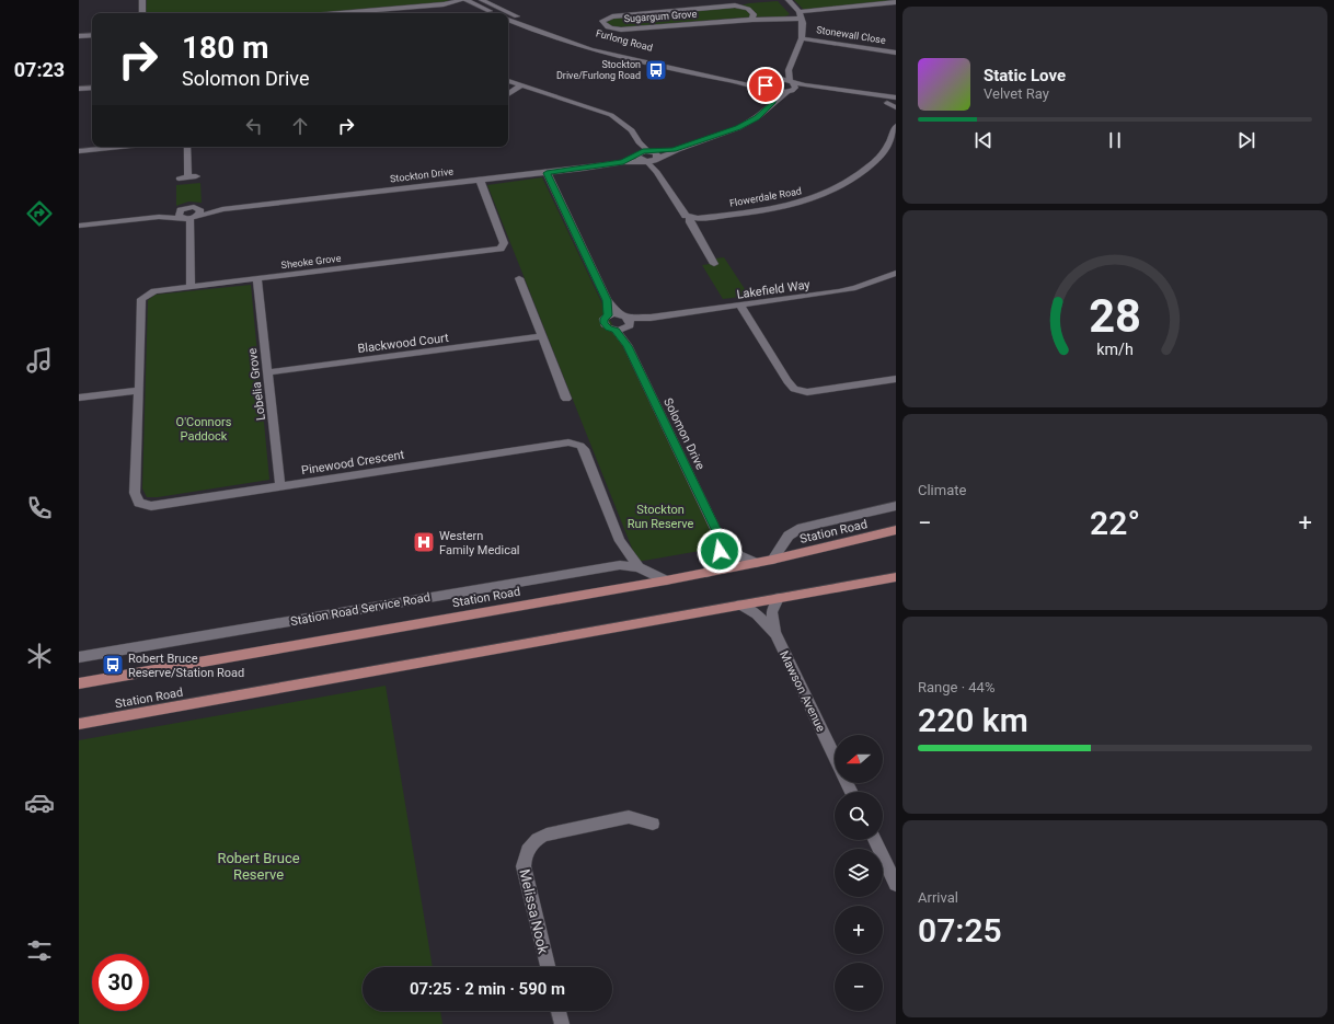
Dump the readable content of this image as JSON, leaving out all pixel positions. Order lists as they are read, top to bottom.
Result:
{
  "streets": {
    "main road": ["Station Road"],
    "street": [
      "Sugargum Grove",
      "Stonewall Close",
      "Furlong Road",
      "Stockton Drive",
      "Flowerdale Road",
      "Sheoke Grove",
      "Lakefield Way",
      "Blackwood Court",
      "Lobelia Grove",
      "Solomon Drive",
      "Pinewood Crescent",
      "Station Road Service Road",
      "Mawson Avenue",
      "Melissa Nook"
    ]
  },
  "crossings": [
    ["Furlong Road", "Stockton Drive"],
    ["Stockton Drive", "Sheoke Grove"],
    ["Sheoke Grove", "Lobelia Grove"],
    ["Sheoke Grove", "Pinewood Crescent"],
    ["Lakefield Way", "Solomon Drive"],
    ["Blackwood Court", "Lobelia Grove"],
    ["Lobelia Grove", "Pinewood Crescent"],
    ["Solomon Drive", "Station Road"],
    ["Pinewood Crescent", "Station Road Service Road"],
    ["Station Road", "Station Road Service Road"],
    ["Station Road", "Mawson Avenue"]
  ],
  "parks": ["O'Connors Paddock", "Stockton Run Reserve", "Robert Bruce Reserve"],
  "places": {
    "bus stop": ["Stockton Drive/Furlong Road", "Robert Bruce Reserve/Station Road"],
    "hospital": ["Western Family Medical"]
  },
  "north": "left",
  "page": {
    "tabs": "07:23",
    "turn": ["180 m", "Solomon Drive"],
    "song": ["Static Love", "Velvet Ray"],
    "tile": [
      "Climate",
      ["Range · 44%", "220 km"],
      ["Arrival", "07:25"]
    ],
    "heat": ["−", "22°", "+"],
    "map_buttons": ["+", "−"],
    "limit": "30",
    "trip": "07:25 · 2 min · 590 m",
    "gauge": ["28", "km/h"]
  }
}
